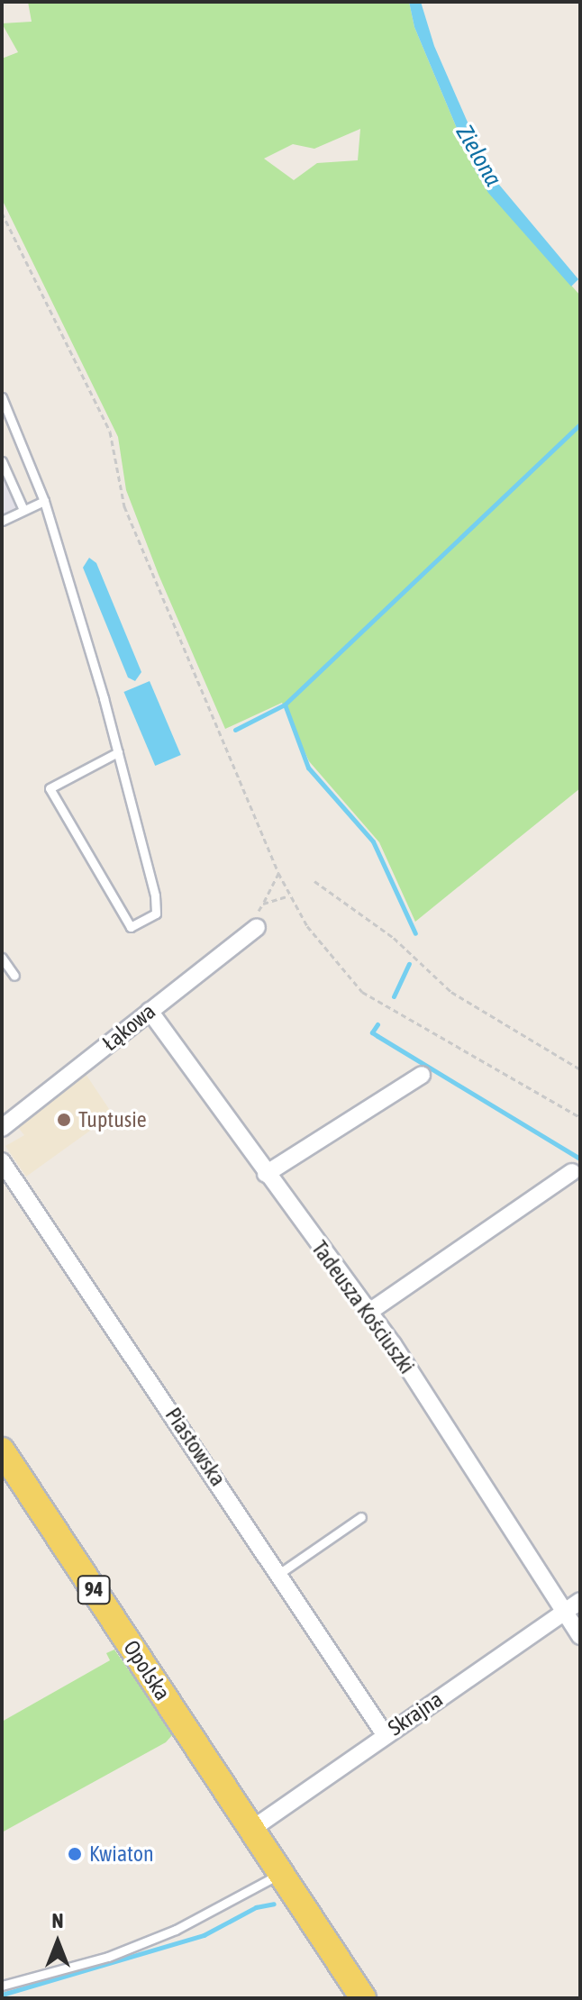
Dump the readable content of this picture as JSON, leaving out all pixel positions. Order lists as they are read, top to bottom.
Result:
{
  "streets": {
    "main road": ["94", "Opolska"],
    "street": [
      "Łąkowa",
      "Tadeusza Kościuszki",
      "Piastowska",
      "Skrajna"
    ]
  },
  "crossings": [
    ["Łąkowa", "Tadeusza Kościuszki"],
    ["Tadeusza Kościuszki", "Skrajna"],
    ["Piastowska", "Skrajna"],
    ["94", "Opolska"],
    ["Opolska", "Skrajna"]
  ],
  "water": ["Zielona"],
  "places": ["Tuptusie", "Kwiaton"],
  "north": "top"
}
